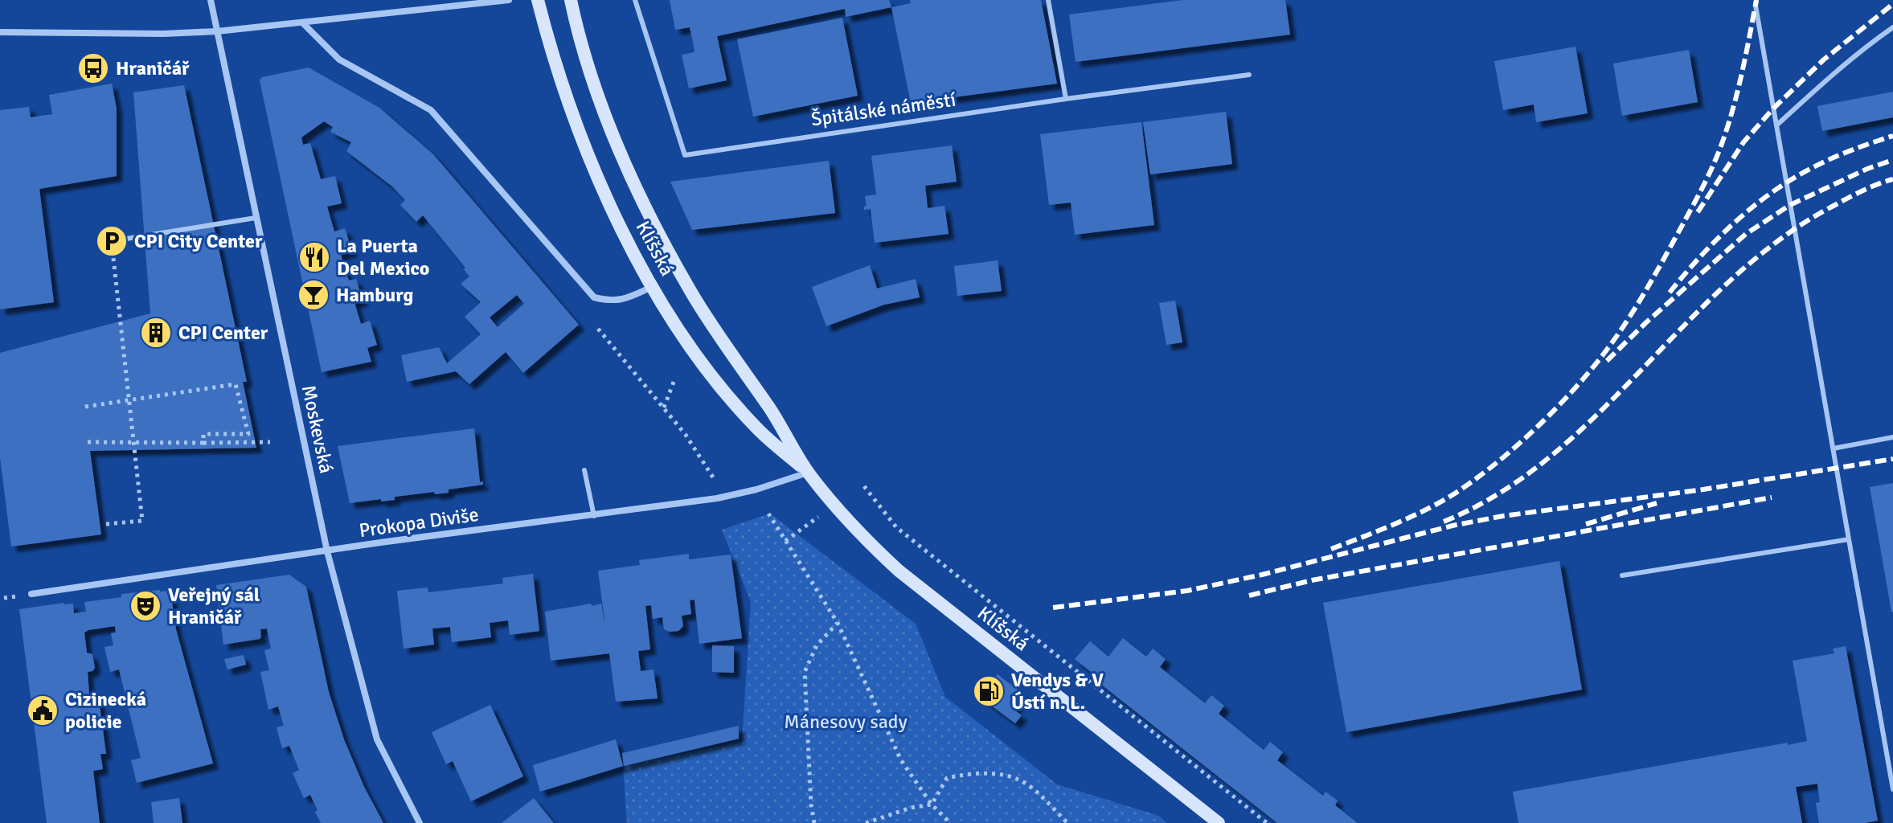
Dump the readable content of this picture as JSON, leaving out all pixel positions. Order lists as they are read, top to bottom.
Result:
{
  "streets": {
    "street": ["Klíšská", "Moskevská", "Prokopa Diviše"],
    "lane": ["Špitálské náměstí"]
  },
  "crossings": [
    ["Klíšská", "Prokopa Diviše"],
    ["Moskevská", "Prokopa Diviše"]
  ],
  "parks": ["Mánesovy sady"],
  "places": {
    "bus stop": ["Hraničář"],
    "parking": ["CPI City Center"],
    "restaurant": ["La Puerta Del Mexico"],
    "bar": ["Hamburg"],
    "building": ["CPI Center"],
    "theatre": ["Veřejný sál Hraničář"],
    "fuel station": ["Vendys & V Ústí n. L."],
    "public building": ["Cizinecká policie"]
  }
}
